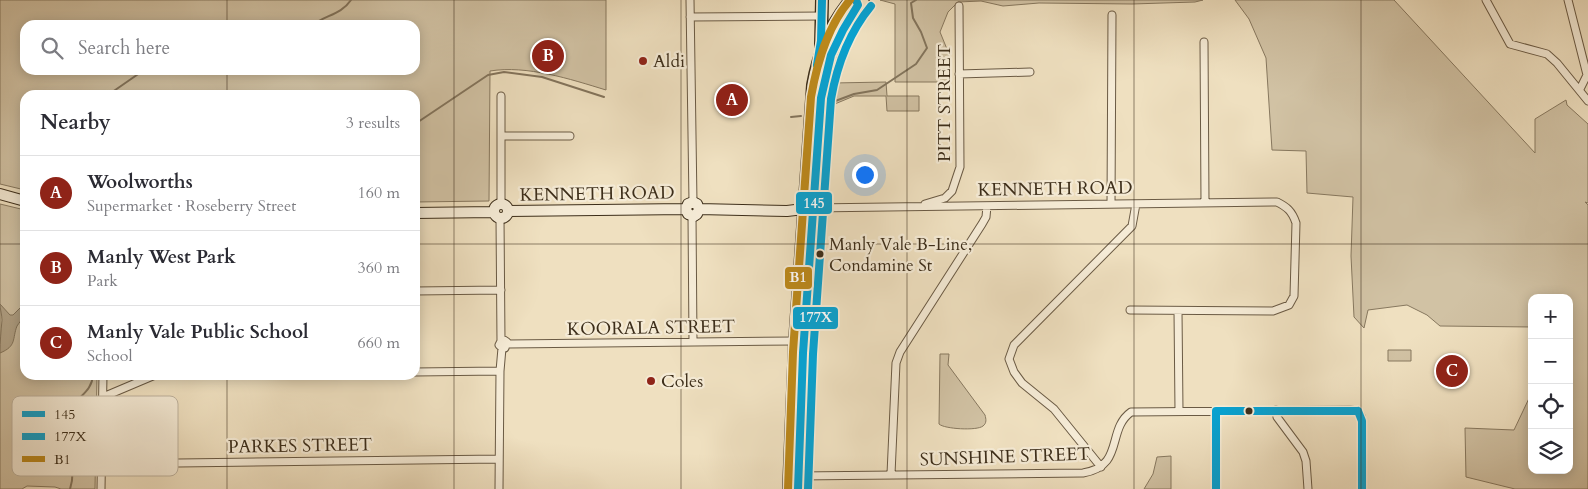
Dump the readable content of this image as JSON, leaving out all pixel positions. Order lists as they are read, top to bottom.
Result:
{
  "streets": {
    "main road": ["KENNETH ROAD"],
    "street": [
      "PITT STREET",
      "KOORALA STREET",
      "PARKES STREET",
      "SUNSHINE STREET"
    ]
  },
  "crossings": [
    ["PITT STREET", "KENNETH ROAD"]
  ],
  "places": ["Aldi", "Manly Vale B-Line, Condamine St", "Coles"],
  "lines": ["transit line 145", "transit line B1", "transit line 177X"],
  "legend": ["145", "177X", "B1"],
  "page": {
    "search": "Search here",
    "pins": ["B", "A", "C"],
    "heading": ["Nearby", "3 results"],
    "list": [
      {
        "mark": "A",
        "name": "Woolworths",
        "note": "Supermarket · Roseberry Street",
        "value": "160 m"
      },
      {
        "mark": "B",
        "name": "Manly West Park",
        "note": "Park",
        "value": "360 m"
      },
      {
        "mark": "C",
        "name": "Manly Vale Public School",
        "note": "School",
        "value": "660 m"
      }
    ],
    "map_buttons": ["+", "−"]
  }
}
